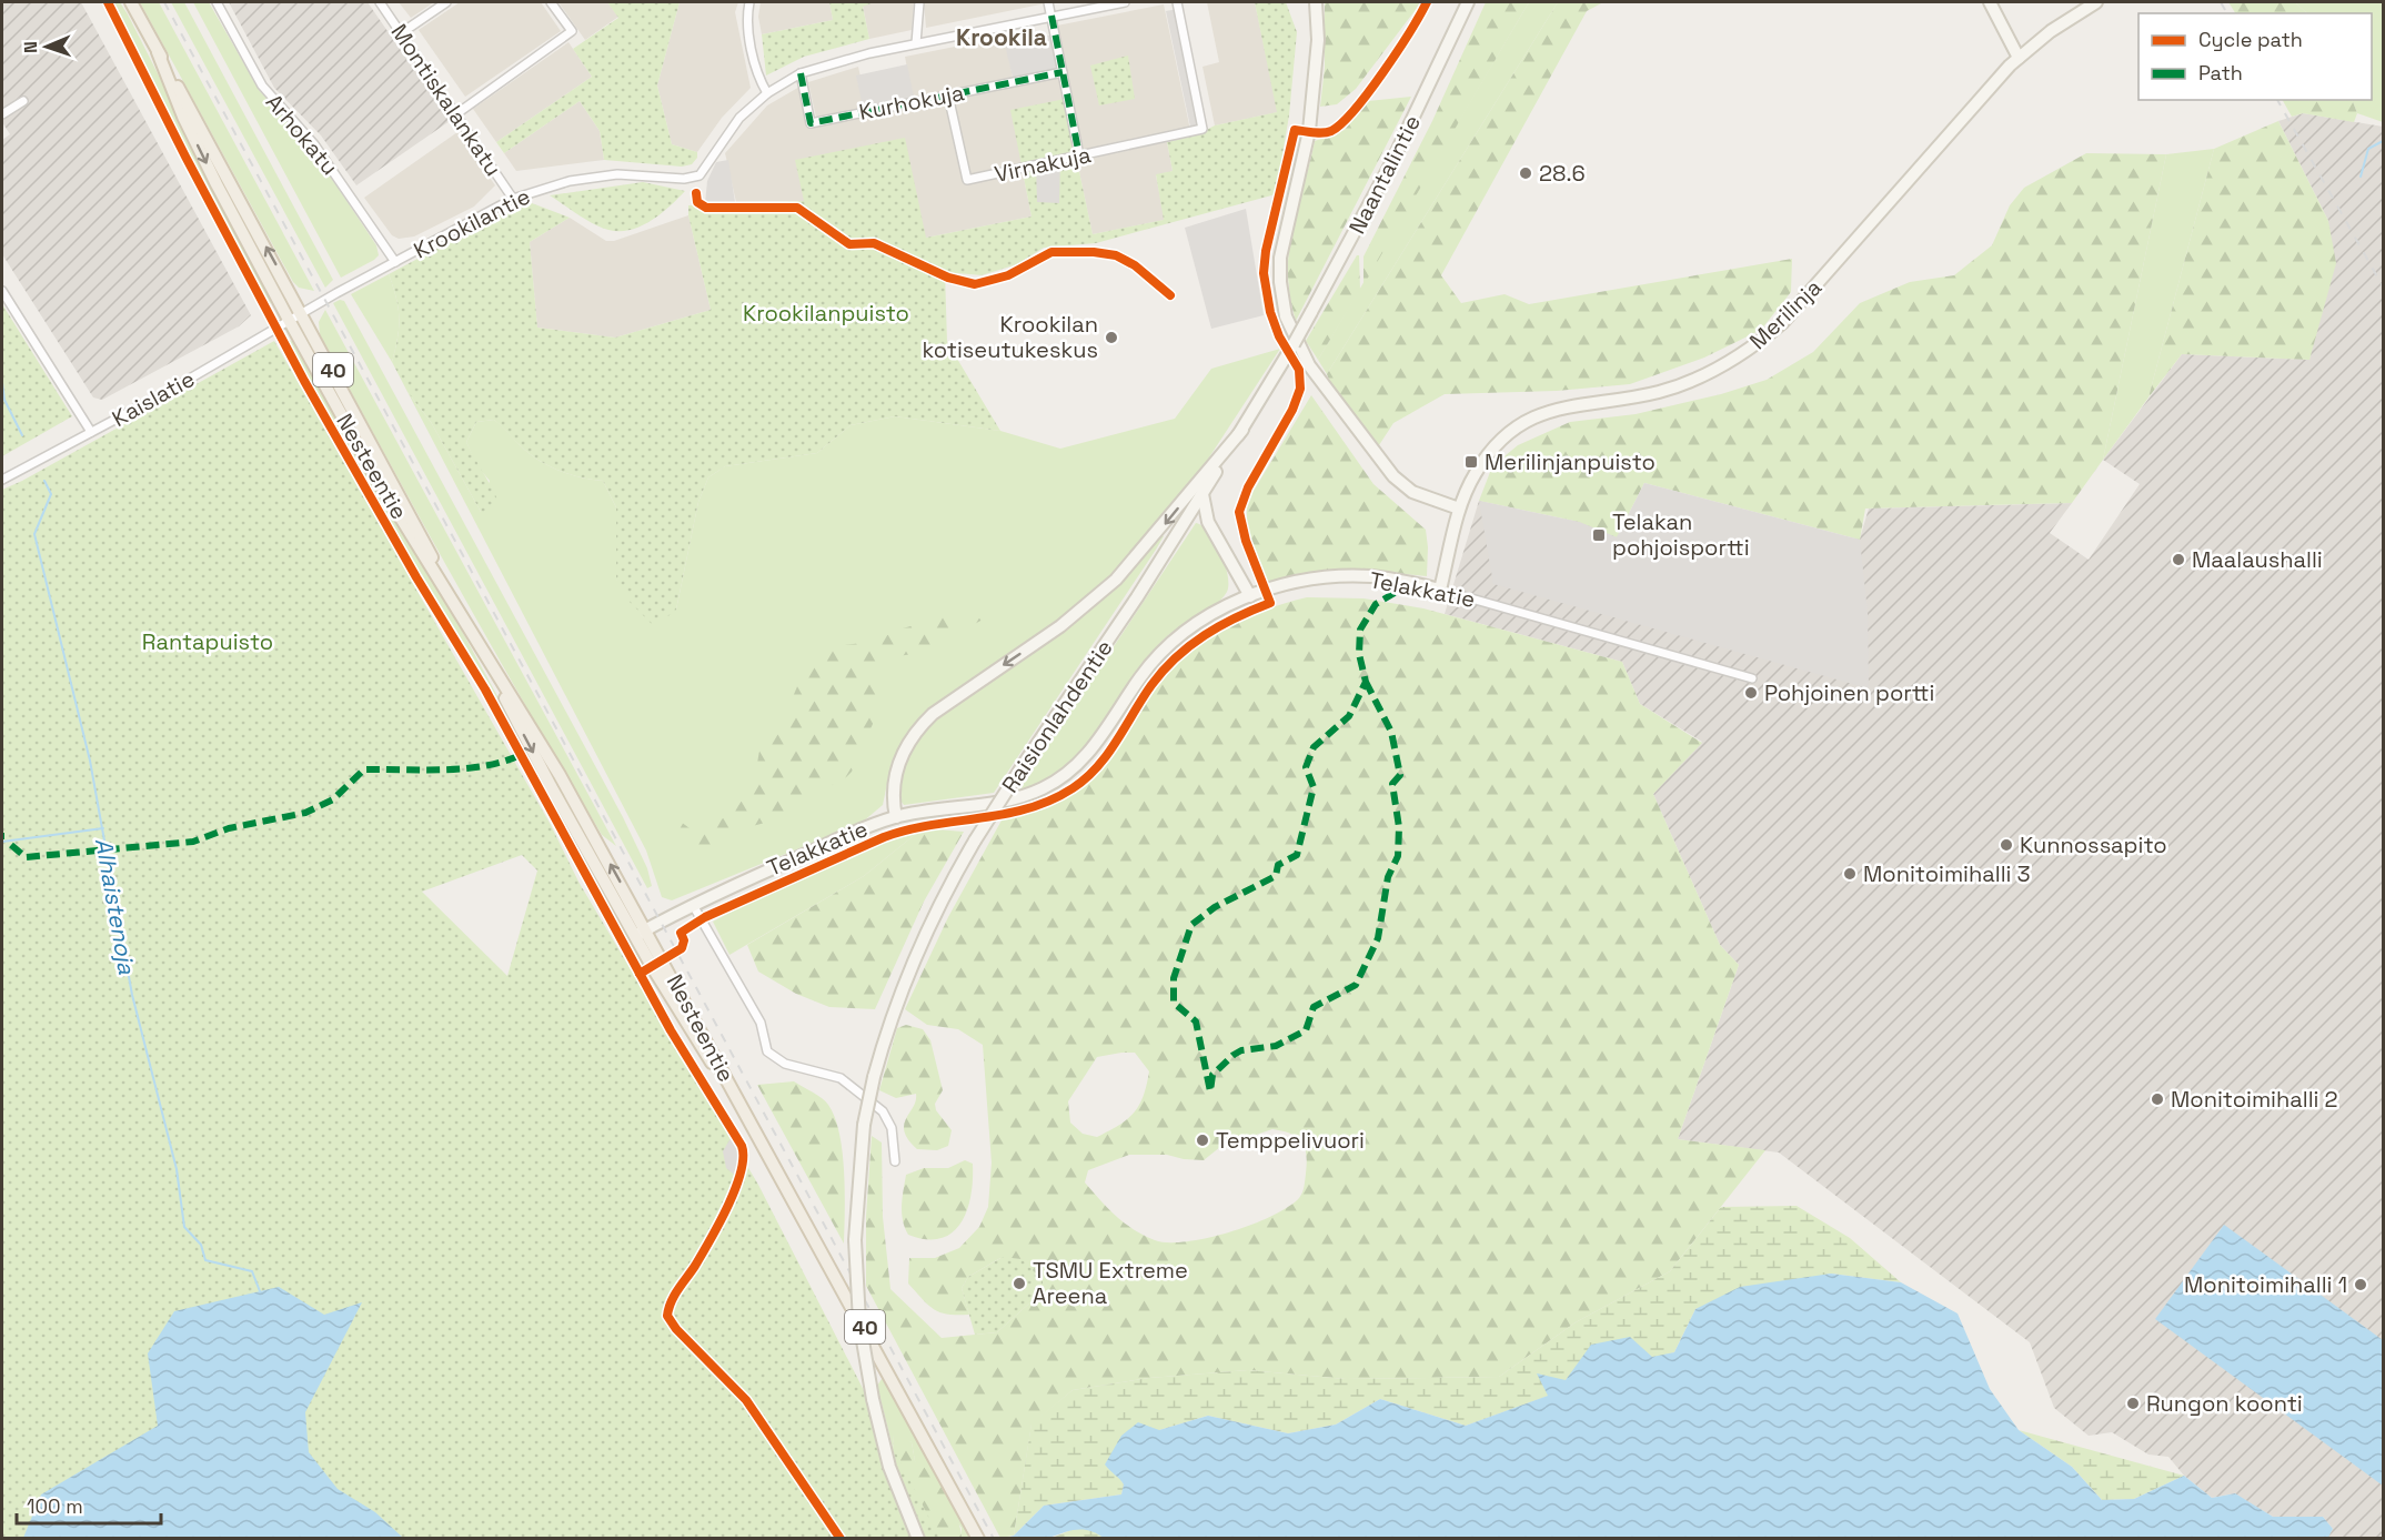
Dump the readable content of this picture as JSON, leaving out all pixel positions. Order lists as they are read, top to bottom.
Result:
{
  "streets": {
    "main road": ["40", "Nesteentie"],
    "street": [
      "Montiskalankatu",
      "Kurhokuja",
      "Arhokatu",
      "Virnakuja",
      "Naantalintie",
      "Krookilantie",
      "Merilinja",
      "Kaislatie",
      "Telakkatie",
      "Raisionlahdentie"
    ]
  },
  "crossings": [
    ["Montiskalankatu", "Krookilantie"],
    ["Kurhokuja", "Virnakuja"],
    ["Arhokatu", "Krookilantie"],
    ["Naantalintie", "Raisionlahdentie"],
    ["Krookilantie", "Kaislatie"],
    ["Krookilantie", "Nesteentie"],
    ["Merilinja", "Telakkatie"],
    ["Kaislatie", "Nesteentie"],
    ["Nesteentie", "Telakkatie"]
  ],
  "districts": ["Krookila"],
  "water": ["Alhaistenoja"],
  "parks": ["Krookilanpuisto", "Rantapuisto"],
  "places": {
    "other": [
      "28.6",
      "Krookilan kotiseutukeskus",
      "Maalaushalli",
      "Pohjoinen portti",
      "Kunnossapito",
      "Monitoimihalli 3",
      "Monitoimihalli 2",
      "Temppelivuori",
      "TSMU Extreme Areena",
      "Monitoimihalli 1",
      "Rungon koonti"
    ],
    "transit": ["Merilinjanpuisto", "Telakan pohjoisportti"]
  },
  "legend": ["Cycle path", "Path"],
  "scale_bar": "100 m",
  "north": "left"
}
